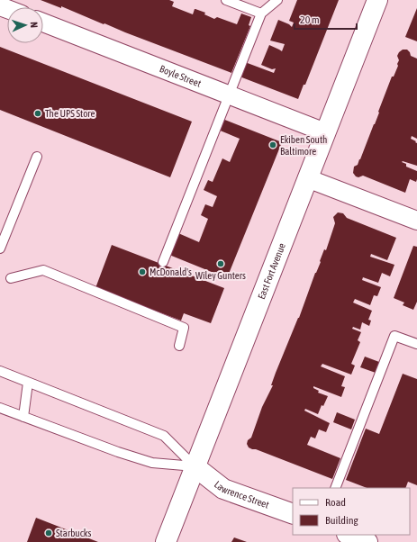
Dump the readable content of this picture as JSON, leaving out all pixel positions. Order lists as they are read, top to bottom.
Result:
{
  "streets": {
    "street": ["Boyle Street", "East Fort Avenue", "Lawrence Street"]
  },
  "crossings": [
    ["Boyle Street", "East Fort Avenue"],
    ["East Fort Avenue", "Lawrence Street"]
  ],
  "places": [
    "The UPS Store",
    "Ekiben South Baltimore",
    "Wiley Gunters",
    "McDonald's",
    "Starbucks"
  ],
  "legend": ["Road", "Building"],
  "scale_bar": "20 m",
  "north": "right"
}
